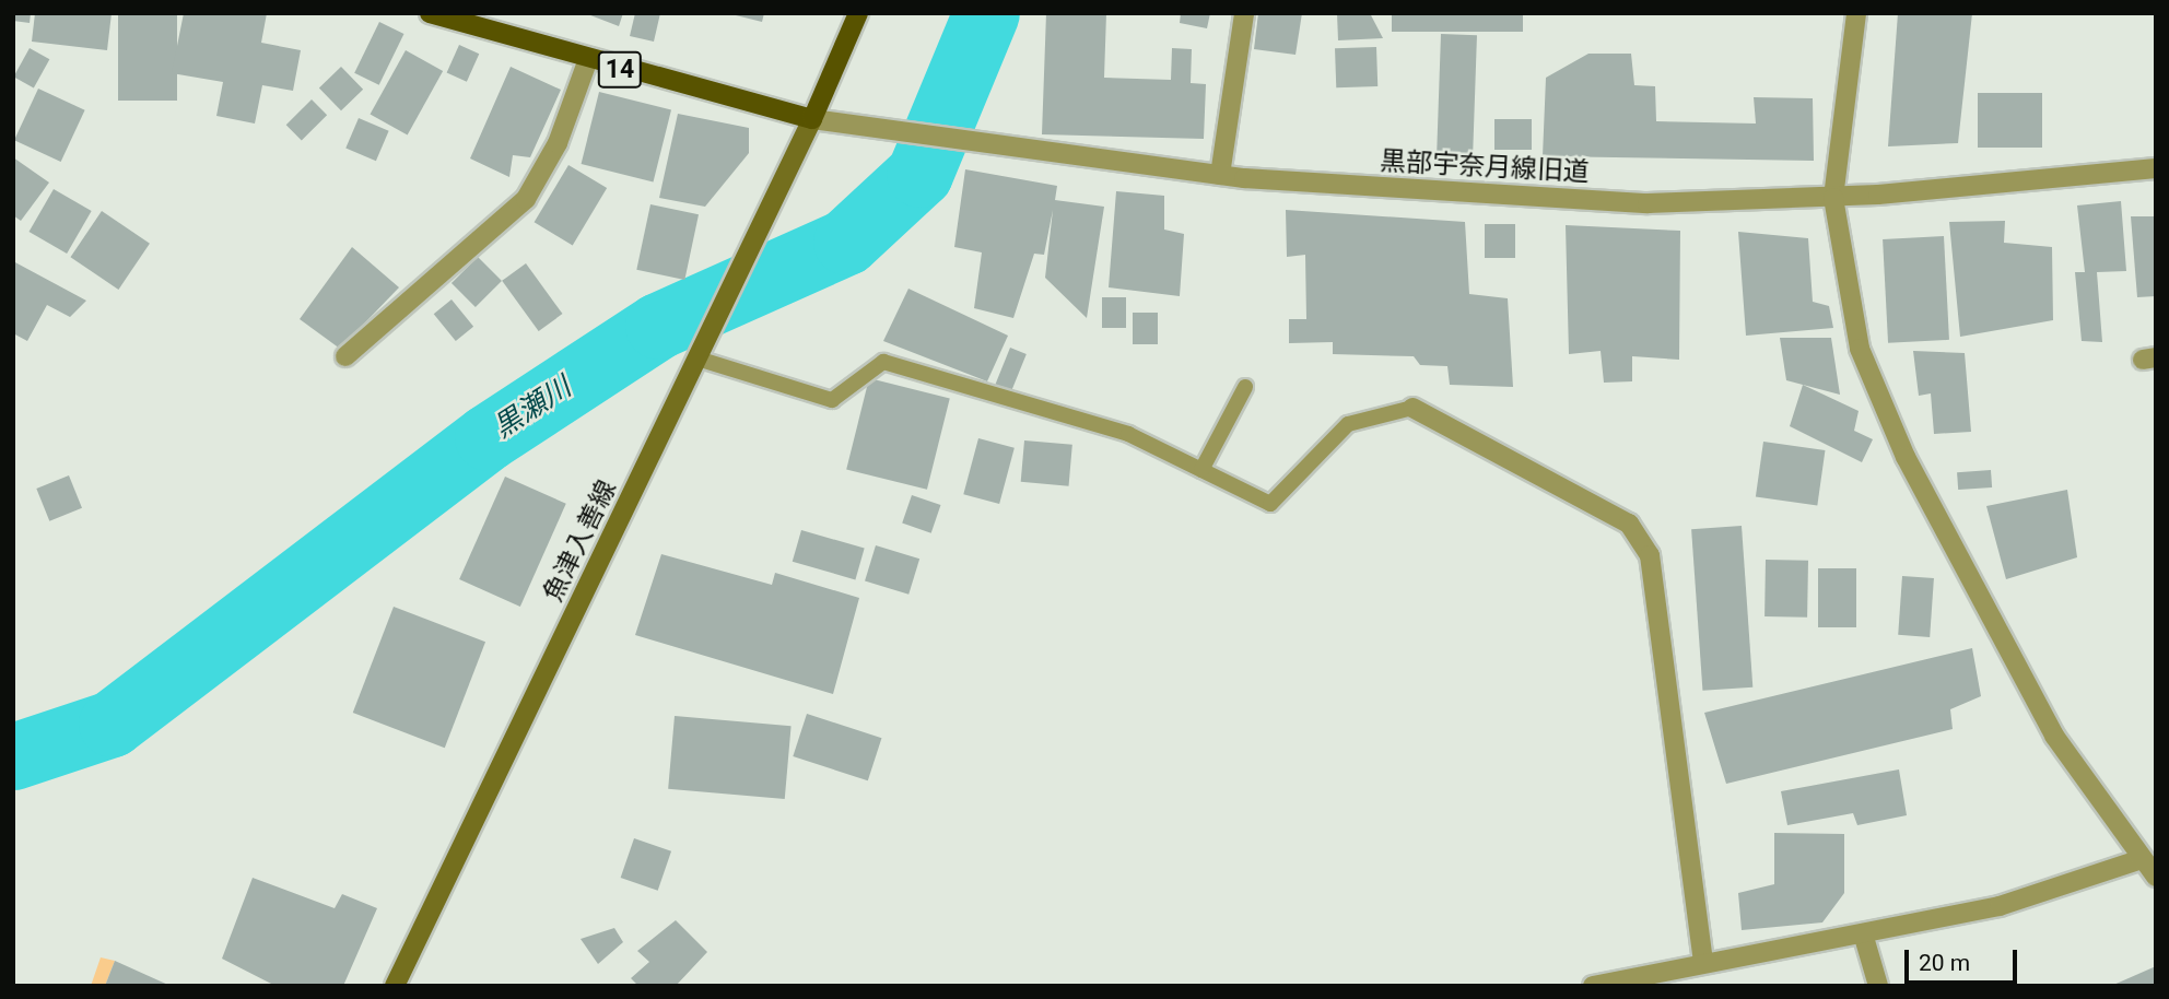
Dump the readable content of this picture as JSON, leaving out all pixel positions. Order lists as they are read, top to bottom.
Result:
{
  "streets": {
    "main road": ["14", "魚津入善線"],
    "street": ["黒部宇奈月線旧道"]
  },
  "crossings": [
    ["14", "黒部宇奈月線旧道"],
    ["14", "魚津入善線"],
    ["黒部宇奈月線旧道", "魚津入善線"]
  ],
  "water": ["黒瀬川"],
  "scale_bar": "20 m"
}
